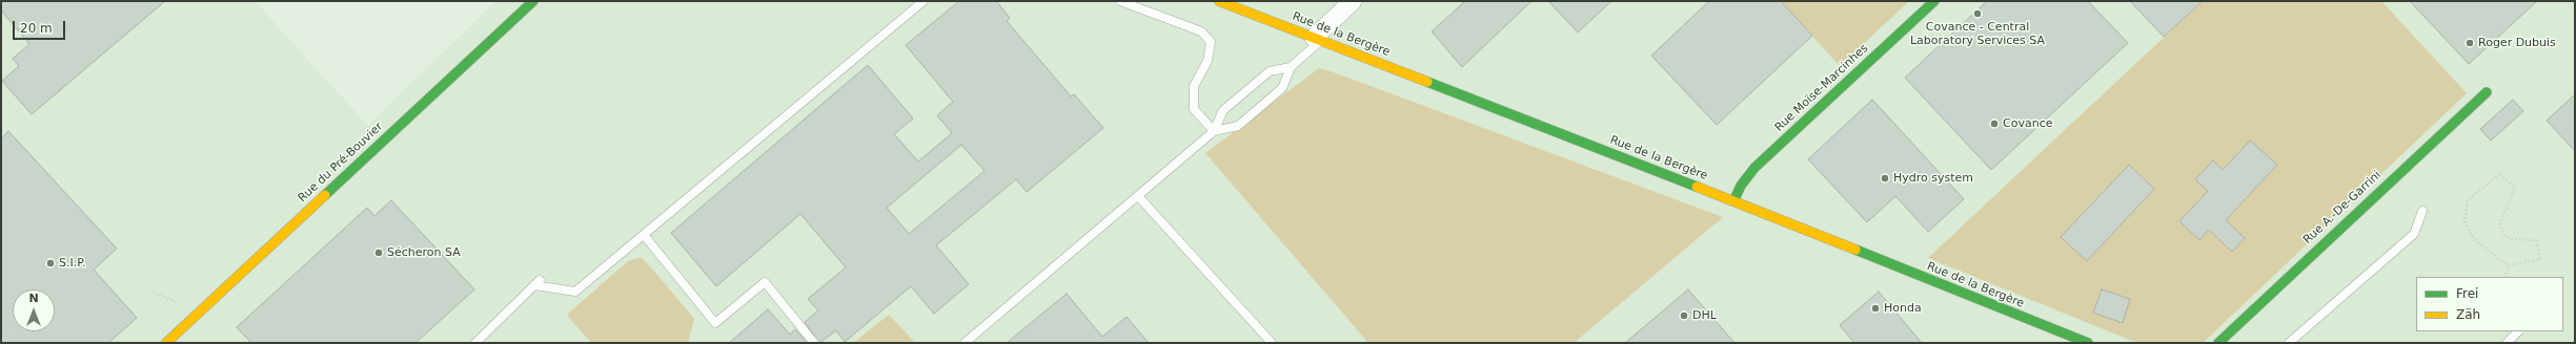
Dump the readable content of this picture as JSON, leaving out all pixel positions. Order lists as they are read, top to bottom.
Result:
{
  "streets": {
    "street": [
      "Rue de la Bergère",
      "Rue Moïse-Marcinhes",
      "Rue du Pré-Bouvier",
      "Rue A.-De-Garrini"
    ]
  },
  "crossings": [
    ["Rue de la Bergère", "Rue Moïse-Marcinhes"]
  ],
  "places": [
    "Covance - Central Laboratory Services SA",
    "Roger Dubuis",
    "Covance",
    "Hydro system",
    "Sécheron SA",
    "S.I.P.",
    "Honda",
    "DHL"
  ],
  "legend": ["Frei", "Zäh"],
  "scale_bar": "20 m",
  "north": "top"
}
